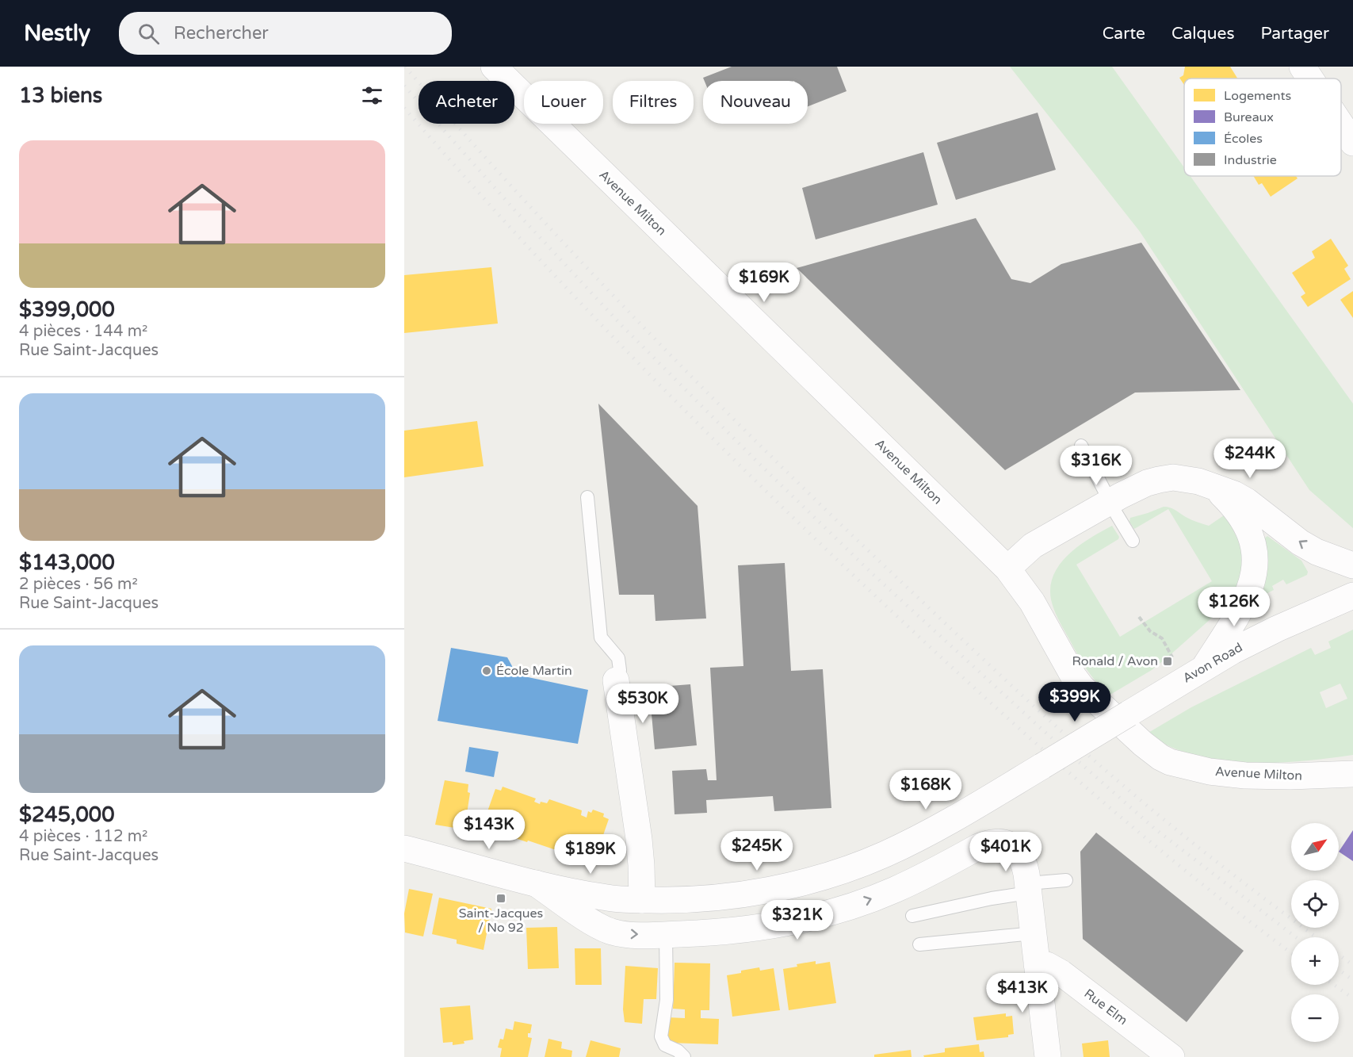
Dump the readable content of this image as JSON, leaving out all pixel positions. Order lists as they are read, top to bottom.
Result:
{
  "streets": {
    "street": ["Avenue Milton", "Avon Road", "Rue Elm"]
  },
  "places": {
    "transit": ["Ronald / Avon", "Saint-Jacques / No 92"],
    "other": ["École Martin"]
  },
  "legend": [
    "Logements",
    "Bureaux",
    "Écoles",
    "Industrie"
  ],
  "north": "top right",
  "page": {
    "header": "Nestly",
    "search": "Rechercher",
    "nav": ["Carte", "Calques", "Partager"],
    "heading": "13 biens",
    "chip": [
      "Acheter",
      "Louer",
      "Filtres",
      "Nouveau"
    ],
    "list": [
      {
        "name": "$399,000",
        "note": "4 pièces · 144 m² · Rue Saint-Jacques"
      },
      {
        "name": "$143,000",
        "note": "2 pièces · 56 m² · Rue Saint-Jacques"
      },
      {
        "name": "$245,000",
        "note": "4 pièces · 112 m² · Rue Saint-Jacques"
      }
    ],
    "price": [
      "$169K",
      "$244K",
      "$316K",
      "$126K",
      "$399K",
      "$530K",
      "$168K",
      "$143K",
      "$245K",
      "$401K",
      "$189K",
      "$321K",
      "$413K"
    ],
    "map_buttons": ["+", "−"]
  }
}
